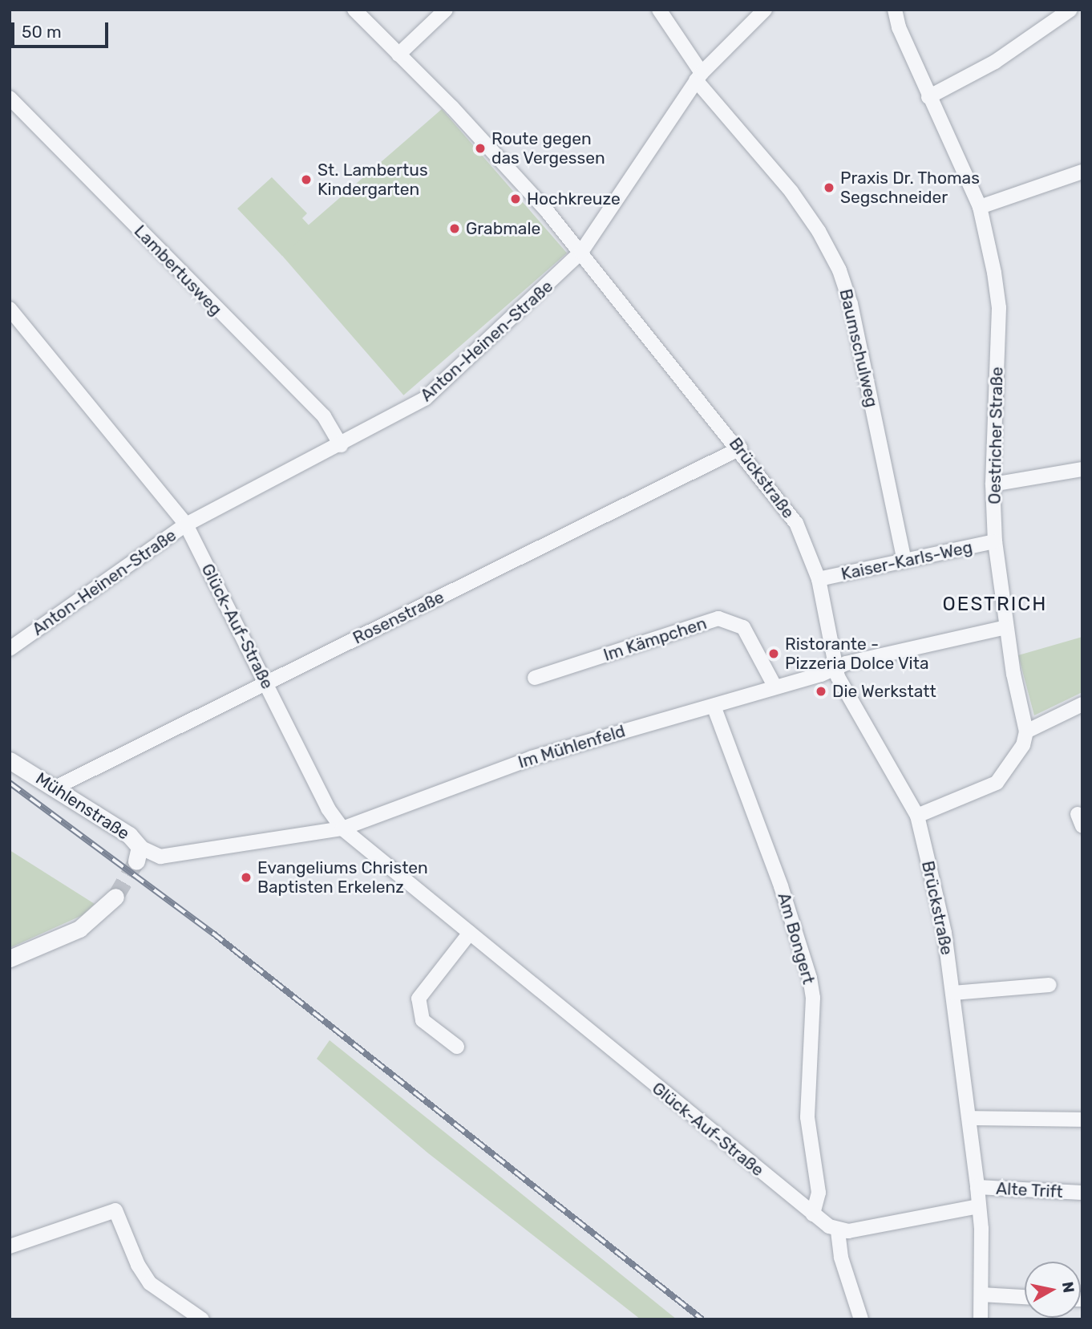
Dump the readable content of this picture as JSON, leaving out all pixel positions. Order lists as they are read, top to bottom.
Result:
{
  "streets": {
    "street": [
      "Lambertusweg",
      "Anton-Heinen-Straße",
      "Baumschulweg",
      "Oestricher Straße",
      "Brückstraße",
      "Kaiser-Karls-Weg",
      "Rosenstraße",
      "Glück-Auf-Straße",
      "Im Kämpchen",
      "Im Mühlenfeld",
      "Mühlenstraße",
      "Am Bongert",
      "Alte Trift"
    ]
  },
  "crossings": [
    ["Lambertusweg", "Anton-Heinen-Straße"],
    ["Anton-Heinen-Straße", "Baumschulweg"],
    ["Anton-Heinen-Straße", "Brückstraße"],
    ["Anton-Heinen-Straße", "Glück-Auf-Straße"],
    ["Baumschulweg", "Kaiser-Karls-Weg"],
    ["Oestricher Straße", "Kaiser-Karls-Weg"],
    ["Oestricher Straße", "Im Mühlenfeld"],
    ["Brückstraße", "Kaiser-Karls-Weg"],
    ["Brückstraße", "Rosenstraße"],
    ["Brückstraße", "Im Mühlenfeld"],
    ["Brückstraße", "Alte Trift"],
    ["Rosenstraße", "Glück-Auf-Straße"],
    ["Rosenstraße", "Mühlenstraße"],
    ["Glück-Auf-Straße", "Im Mühlenfeld"],
    ["Glück-Auf-Straße", "Am Bongert"],
    ["Im Kämpchen", "Im Mühlenfeld"],
    ["Im Mühlenfeld", "Mühlenstraße"],
    ["Im Mühlenfeld", "Am Bongert"]
  ],
  "districts": ["OESTRICH"],
  "places": [
    "Route gegen das Vergessen",
    "St. Lambertus Kindergarten",
    "Praxis Dr. Thomas Segschneider",
    "Hochkreuze",
    "Grabmale",
    "Ristorante - Pizzeria Dolce Vita",
    "Die Werkstatt",
    "Evangeliums Christen Baptisten Erkelenz"
  ],
  "scale_bar": "50 m",
  "north": "right"
}
